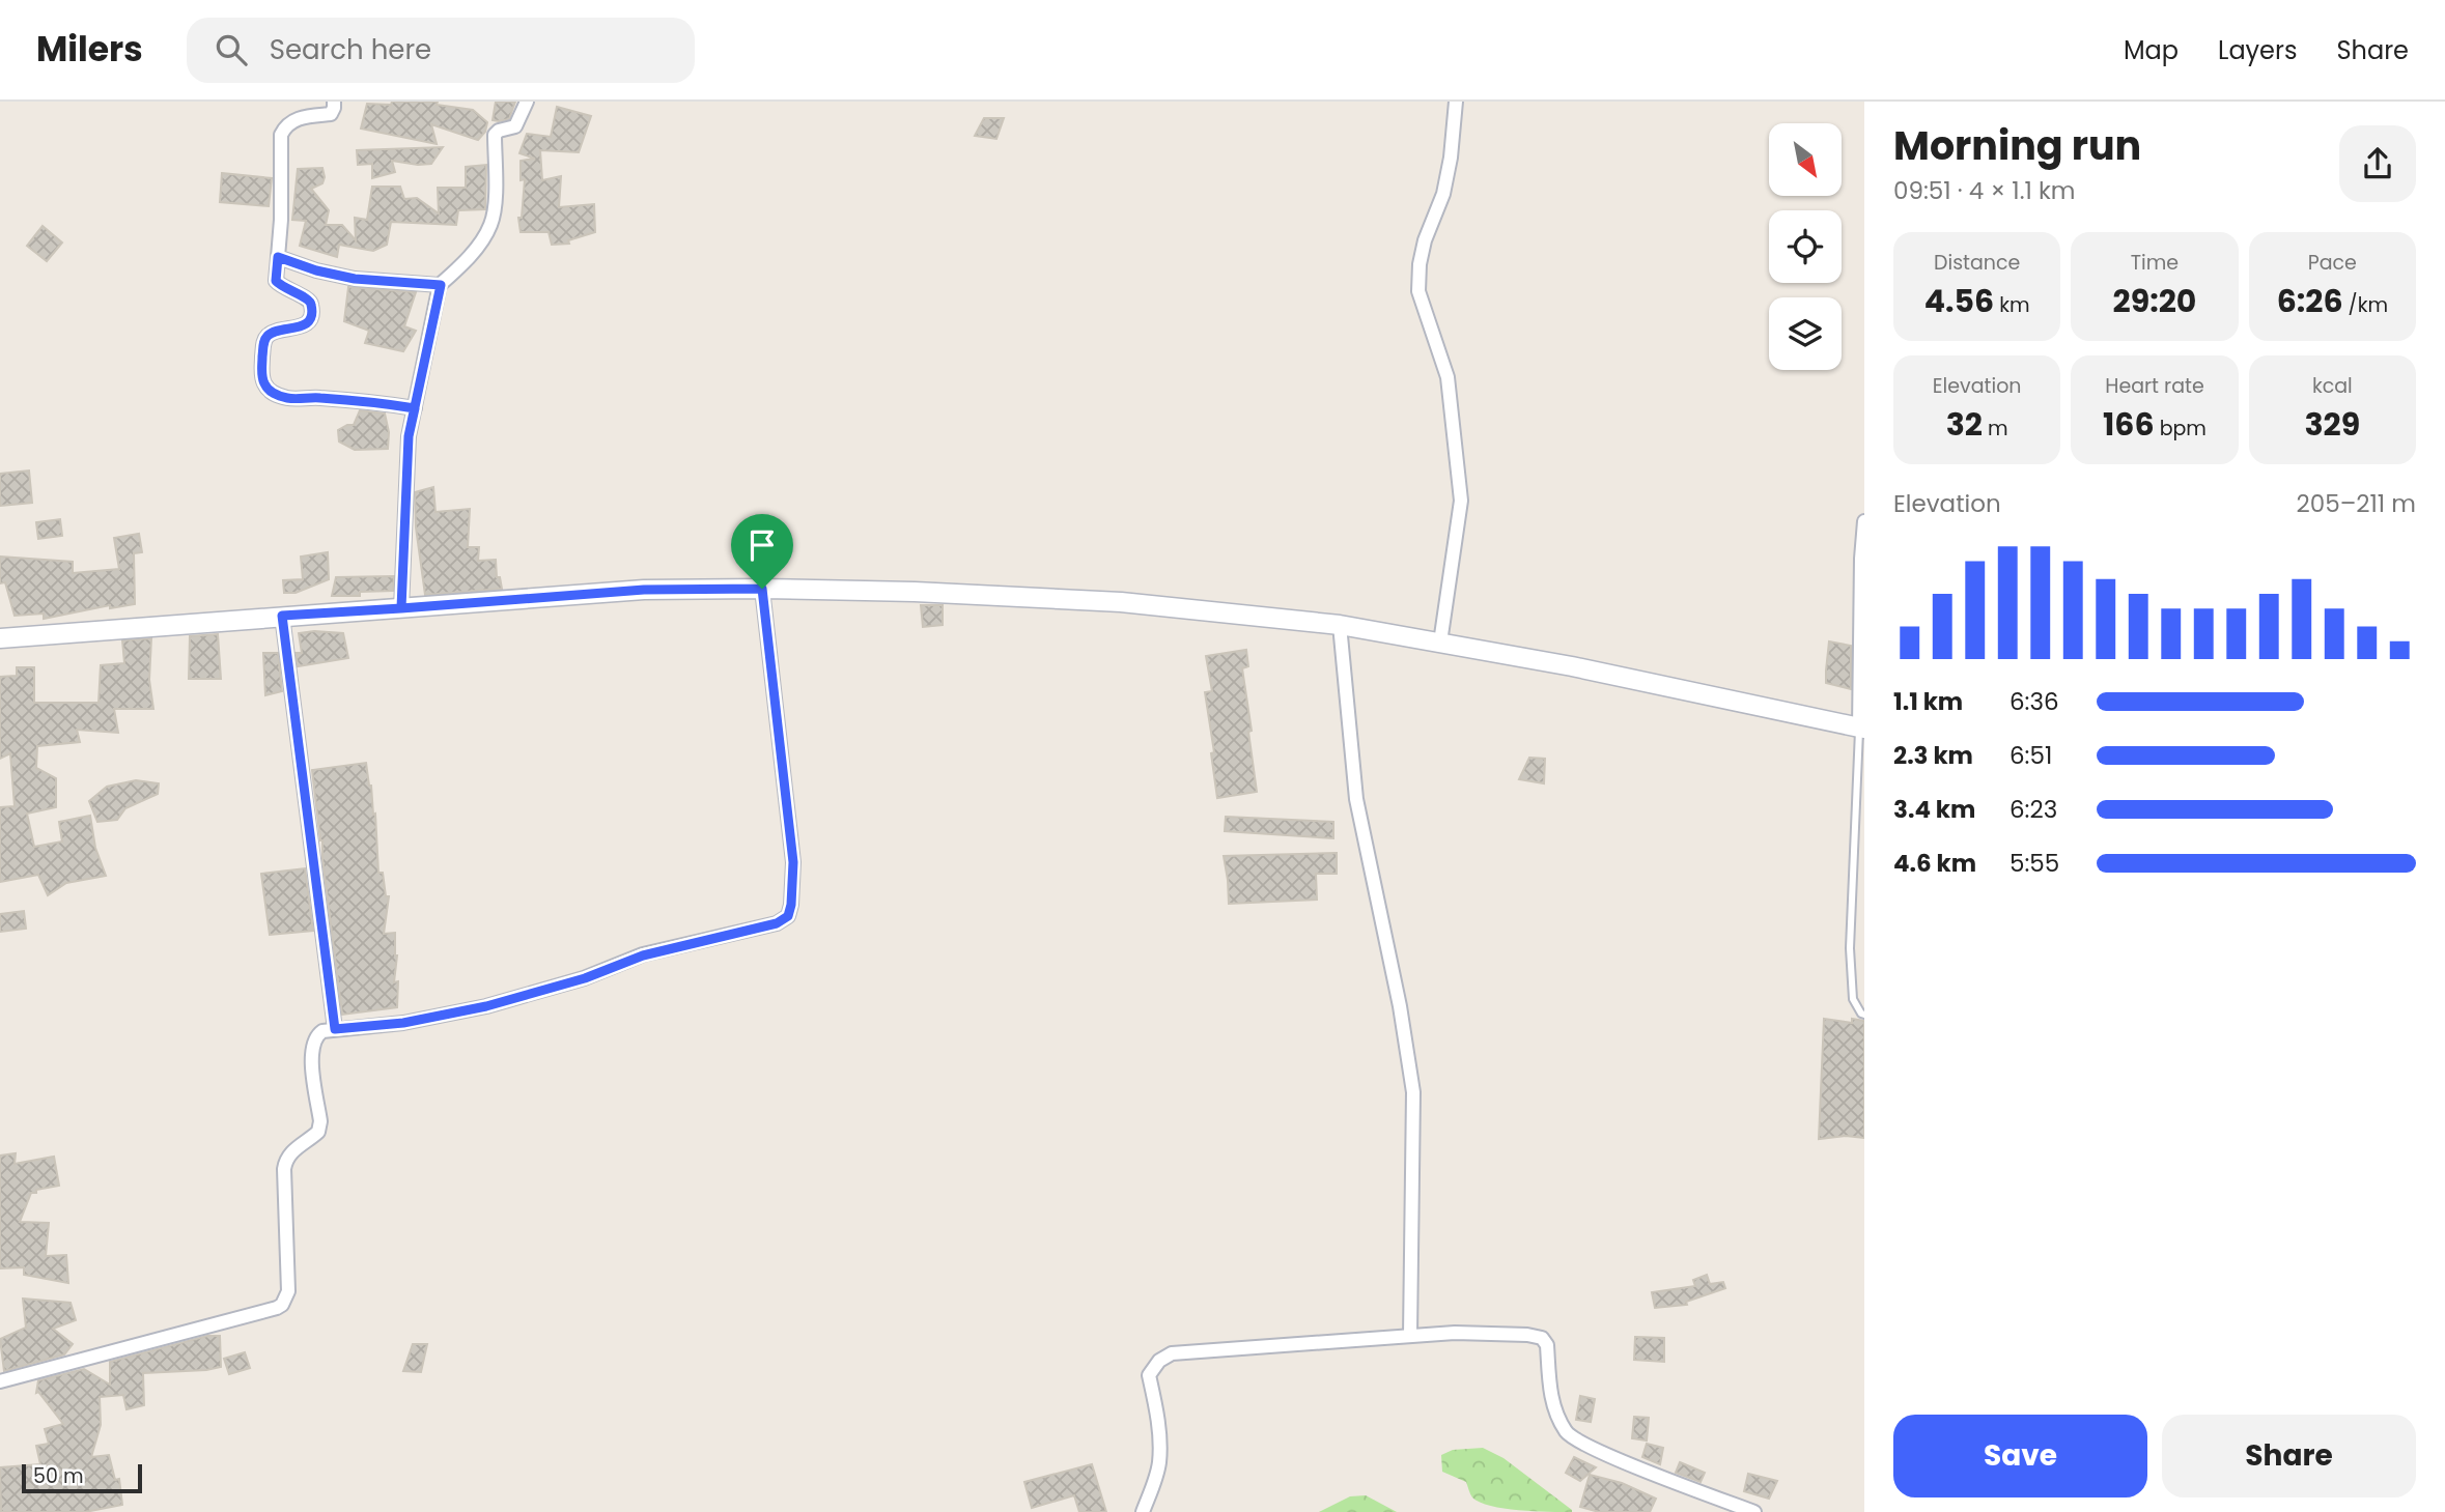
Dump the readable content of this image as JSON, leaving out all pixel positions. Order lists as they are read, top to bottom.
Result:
{
  "scale_bar": "50 m",
  "north": "bottom right",
  "page": {
    "header": "Milers",
    "search": "Search here",
    "nav": ["Map", "Layers", "Share"],
    "heading": ["Morning run", "09:51 · 4 × 1.1 km"],
    "stats": [
      ["Distance", "4.56 km"],
      ["Time", "29:20"],
      ["Pace", "6:26 /km"],
      ["Elevation", "32 m"],
      ["Heart rate", "166 bpm"],
      ["kcal", "329"]
    ],
    "chart": ["Elevation", "205–211 m"],
    "list": [
      {
        "name": "1.1 km",
        "note": "6:36"
      },
      {
        "name": "2.3 km",
        "note": "6:51"
      },
      {
        "name": "3.4 km",
        "note": "6:23"
      },
      {
        "name": "4.6 km",
        "note": "5:55"
      }
    ],
    "buttons": ["Save", "Share"],
    "scale": "50 m"
  }
}
